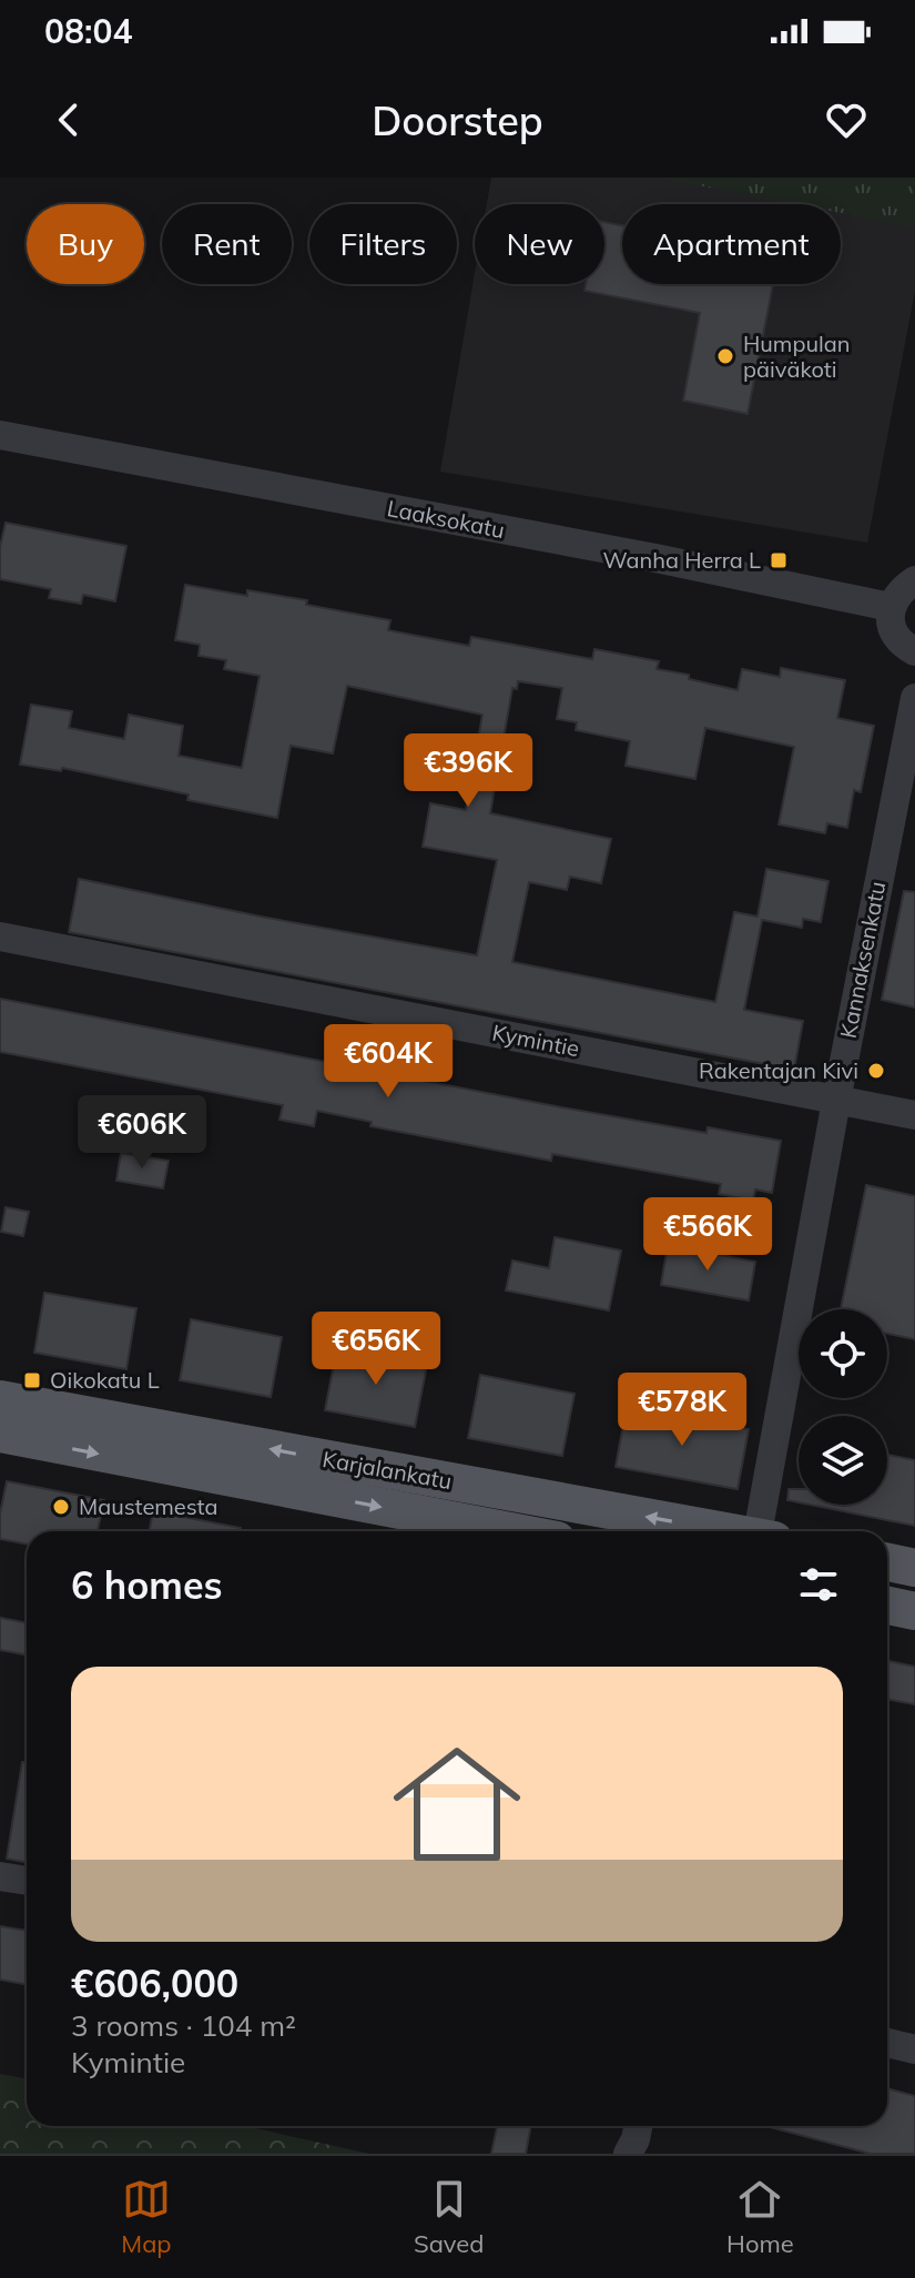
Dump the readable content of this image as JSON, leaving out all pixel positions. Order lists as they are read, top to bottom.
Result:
{
  "streets": {
    "main road": ["Karjalankatu"],
    "street": ["Laaksokatu", "Kannaksenkatu", "Kymintie"]
  },
  "crossings": [
    ["Kannaksenkatu", "Kymintie"]
  ],
  "places": {
    "other": ["Humpulan päiväkoti", "Rakentajan Kivi", "Maustemesta"],
    "transit": ["Wanha Herra L", "Oikokatu L"]
  },
  "page": {
    "status": "08:04",
    "header": "Doorstep",
    "chip": [
      "Buy",
      "Rent",
      "Filters",
      "New",
      "Apartment"
    ],
    "price": [
      "€396K",
      "€604K",
      "€606K",
      "€566K",
      "€656K",
      "€578K"
    ],
    "heading": "6 homes",
    "list": [
      {
        "name": "€606,000",
        "note": "3 rooms · 104 m² · Kymintie"
      }
    ],
    "tabs": ["Map", "Saved", "Home"]
  }
}
